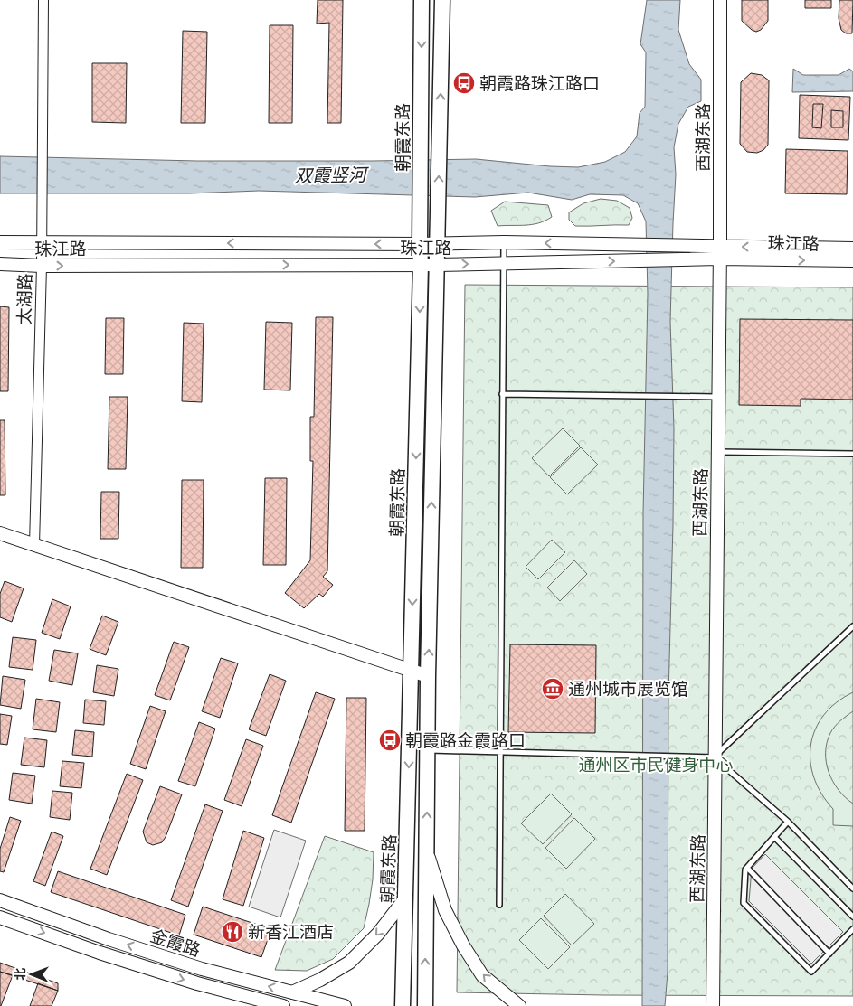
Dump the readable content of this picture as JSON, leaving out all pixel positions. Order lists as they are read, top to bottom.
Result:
{
  "streets": {
    "main road": ["朝霞东路"],
    "street": [
      "西湖东路",
      "珠江路",
      "太湖路",
      "金霞路"
    ]
  },
  "crossings": [
    ["朝霞东路", "珠江路"],
    ["西湖东路", "珠江路"],
    ["珠江路", "太湖路"]
  ],
  "water": ["双霞竖河"],
  "parks": ["通州区市民健身中心"],
  "places": {
    "bus stop": ["朝霞路珠江路口", "朝霞路金霞路口"],
    "museum": ["通州城市展览馆"],
    "restaurant": ["新香江酒店"]
  },
  "north": "left"
}
